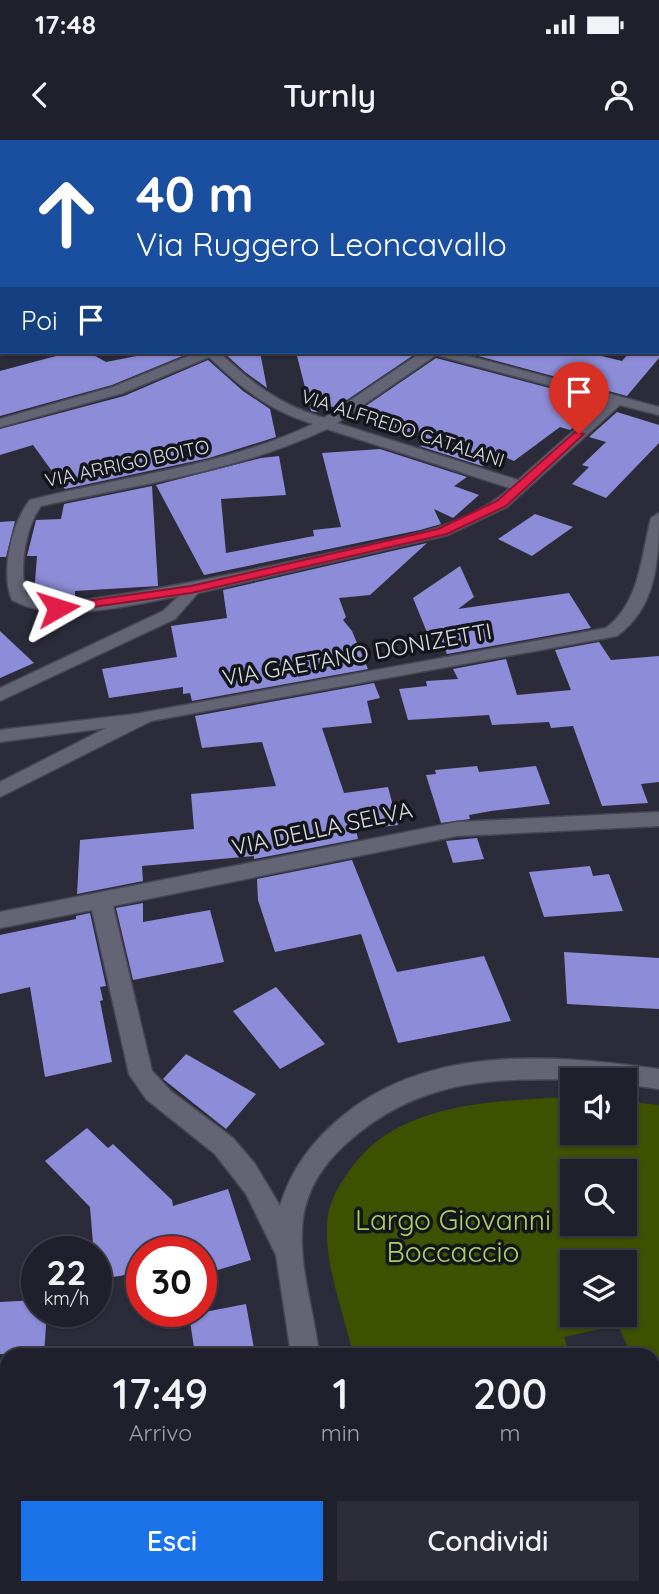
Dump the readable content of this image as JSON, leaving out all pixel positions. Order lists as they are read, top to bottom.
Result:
{
  "streets": {
    "street": [
      "VIA ALFREDO CATALANI",
      "VIA ARRIGO BOITO",
      "VIA GAETANO DONIZETTI",
      "VIA DELLA SELVA"
    ]
  },
  "crossings": [
    ["VIA ALFREDO CATALANI", "VIA ARRIGO BOITO"]
  ],
  "parks": ["Largo Giovanni Boccaccio"],
  "page": {
    "status": "17:48",
    "header": "Turnly",
    "turn": ["40 m", "Via Ruggero Leoncavallo"],
    "then": "Poi",
    "speed": "22 km/h",
    "limit": "30",
    "eta": [
      "17:49",
      "Arrivo",
      "1",
      "min",
      "200",
      "m"
    ],
    "buttons": ["Esci", "Condividi"]
  }
}
